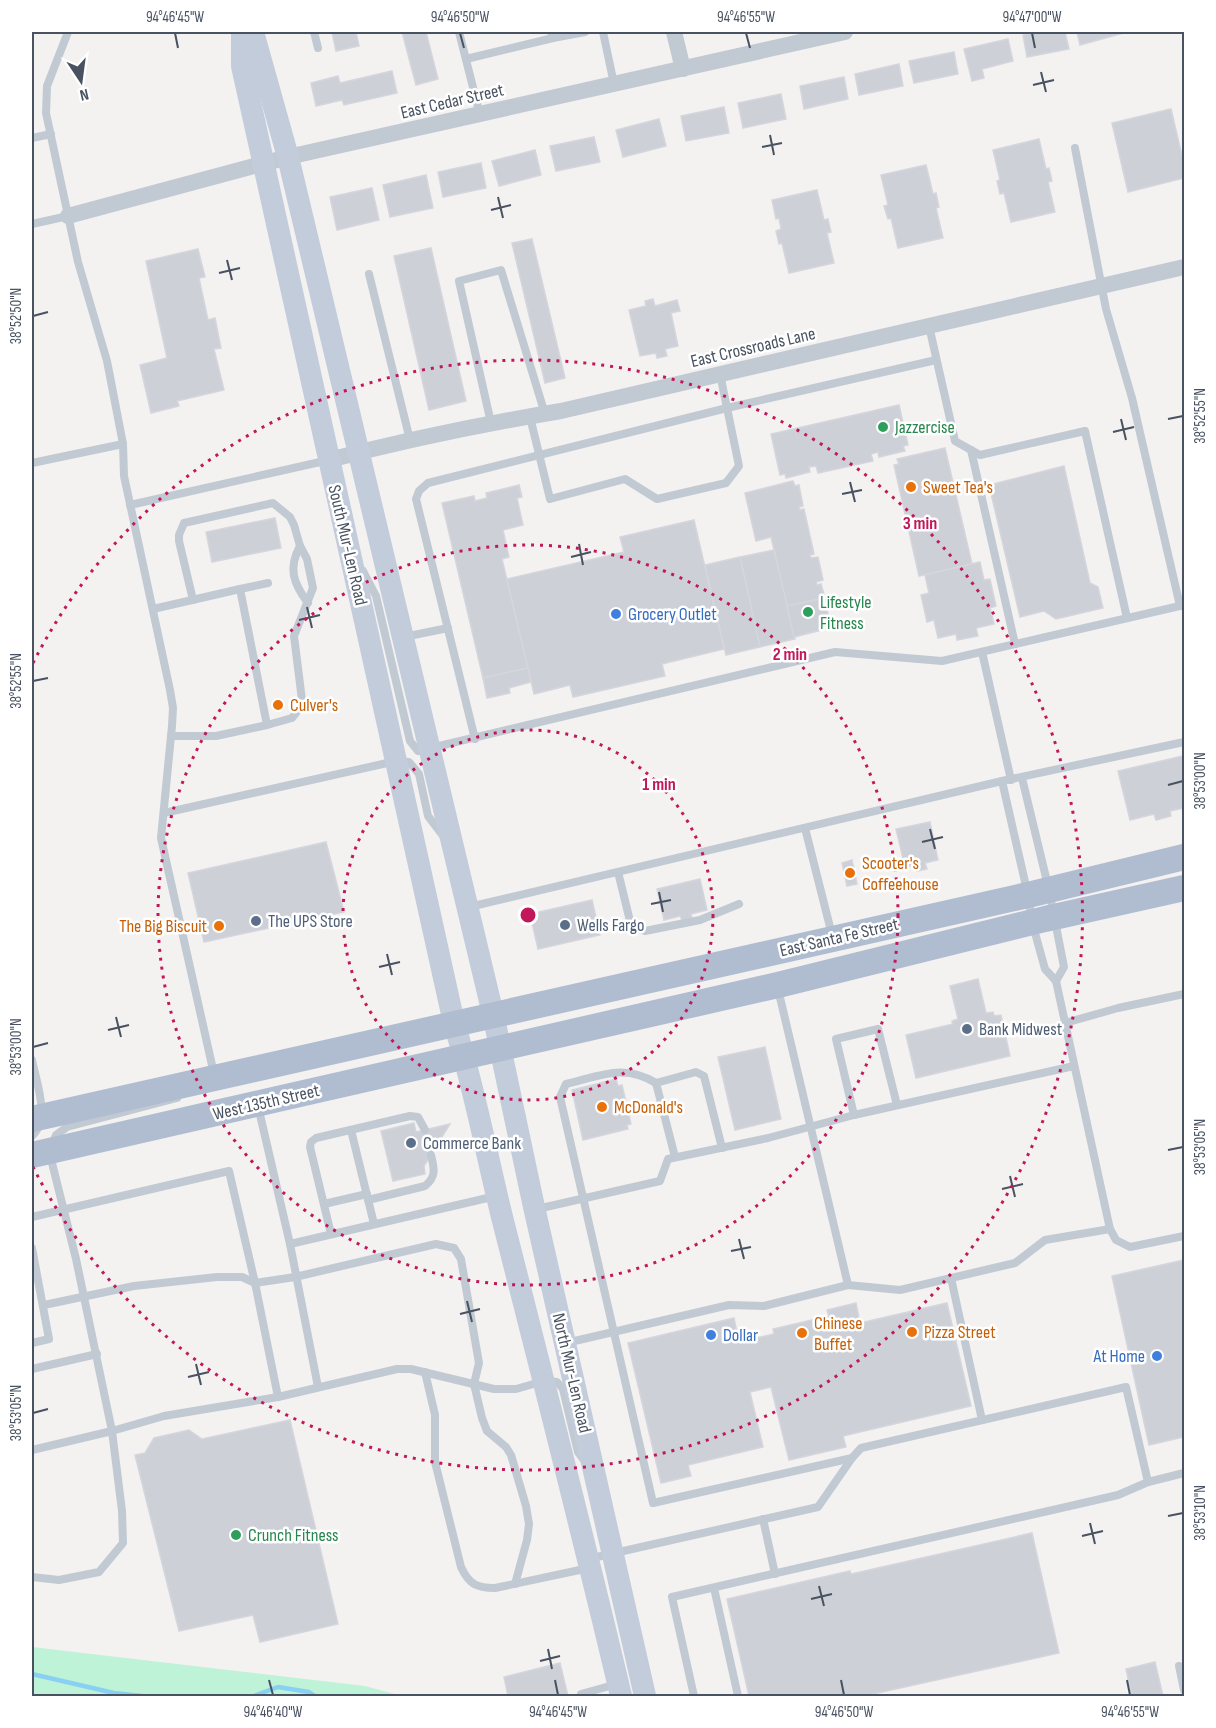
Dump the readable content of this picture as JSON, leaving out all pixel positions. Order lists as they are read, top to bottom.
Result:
{
  "streets": {
    "main road": [
      "South Mur-Len Road",
      "East Santa Fe Street",
      "West 135th Street",
      "North Mur-Len Road"
    ],
    "street": ["East Cedar Street", "East Crossroads Lane"]
  },
  "crossings": [
    ["East Cedar Street", "South Mur-Len Road"],
    ["East Crossroads Lane", "South Mur-Len Road"],
    ["South Mur-Len Road", "East Santa Fe Street"],
    ["South Mur-Len Road", "West 135th Street"],
    ["South Mur-Len Road", "North Mur-Len Road"],
    ["East Santa Fe Street", "West 135th Street"],
    ["East Santa Fe Street", "North Mur-Len Road"],
    ["West 135th Street", "North Mur-Len Road"]
  ],
  "places": [
    "Jazzercise",
    "Sweet Tea's",
    "Lifestyle Fitness",
    "Grocery Outlet",
    "Culver's",
    "Scooter's Coffeehouse",
    "The UPS Store",
    "Wells Fargo",
    "The Big Biscuit",
    "Bank Midwest",
    "McDonald's",
    "Commerce Bank",
    "Pizza Street",
    "Chinese Buffet",
    "Dollar",
    "At Home",
    "Crunch Fitness"
  ],
  "north": "bottom",
  "coordinates": [
    "94°46'45\"W",
    "94°46'50\"W",
    "94°46'55\"W",
    "94°47'00\"W",
    "38°52'50\"N",
    "38°52'55\"N",
    "38°53'00\"N",
    "38°53'05\"N",
    "38°53'10\"N",
    "94°46'40\"W"
  ],
  "rings": ["3 min", "2 min", "1 min"]
}
